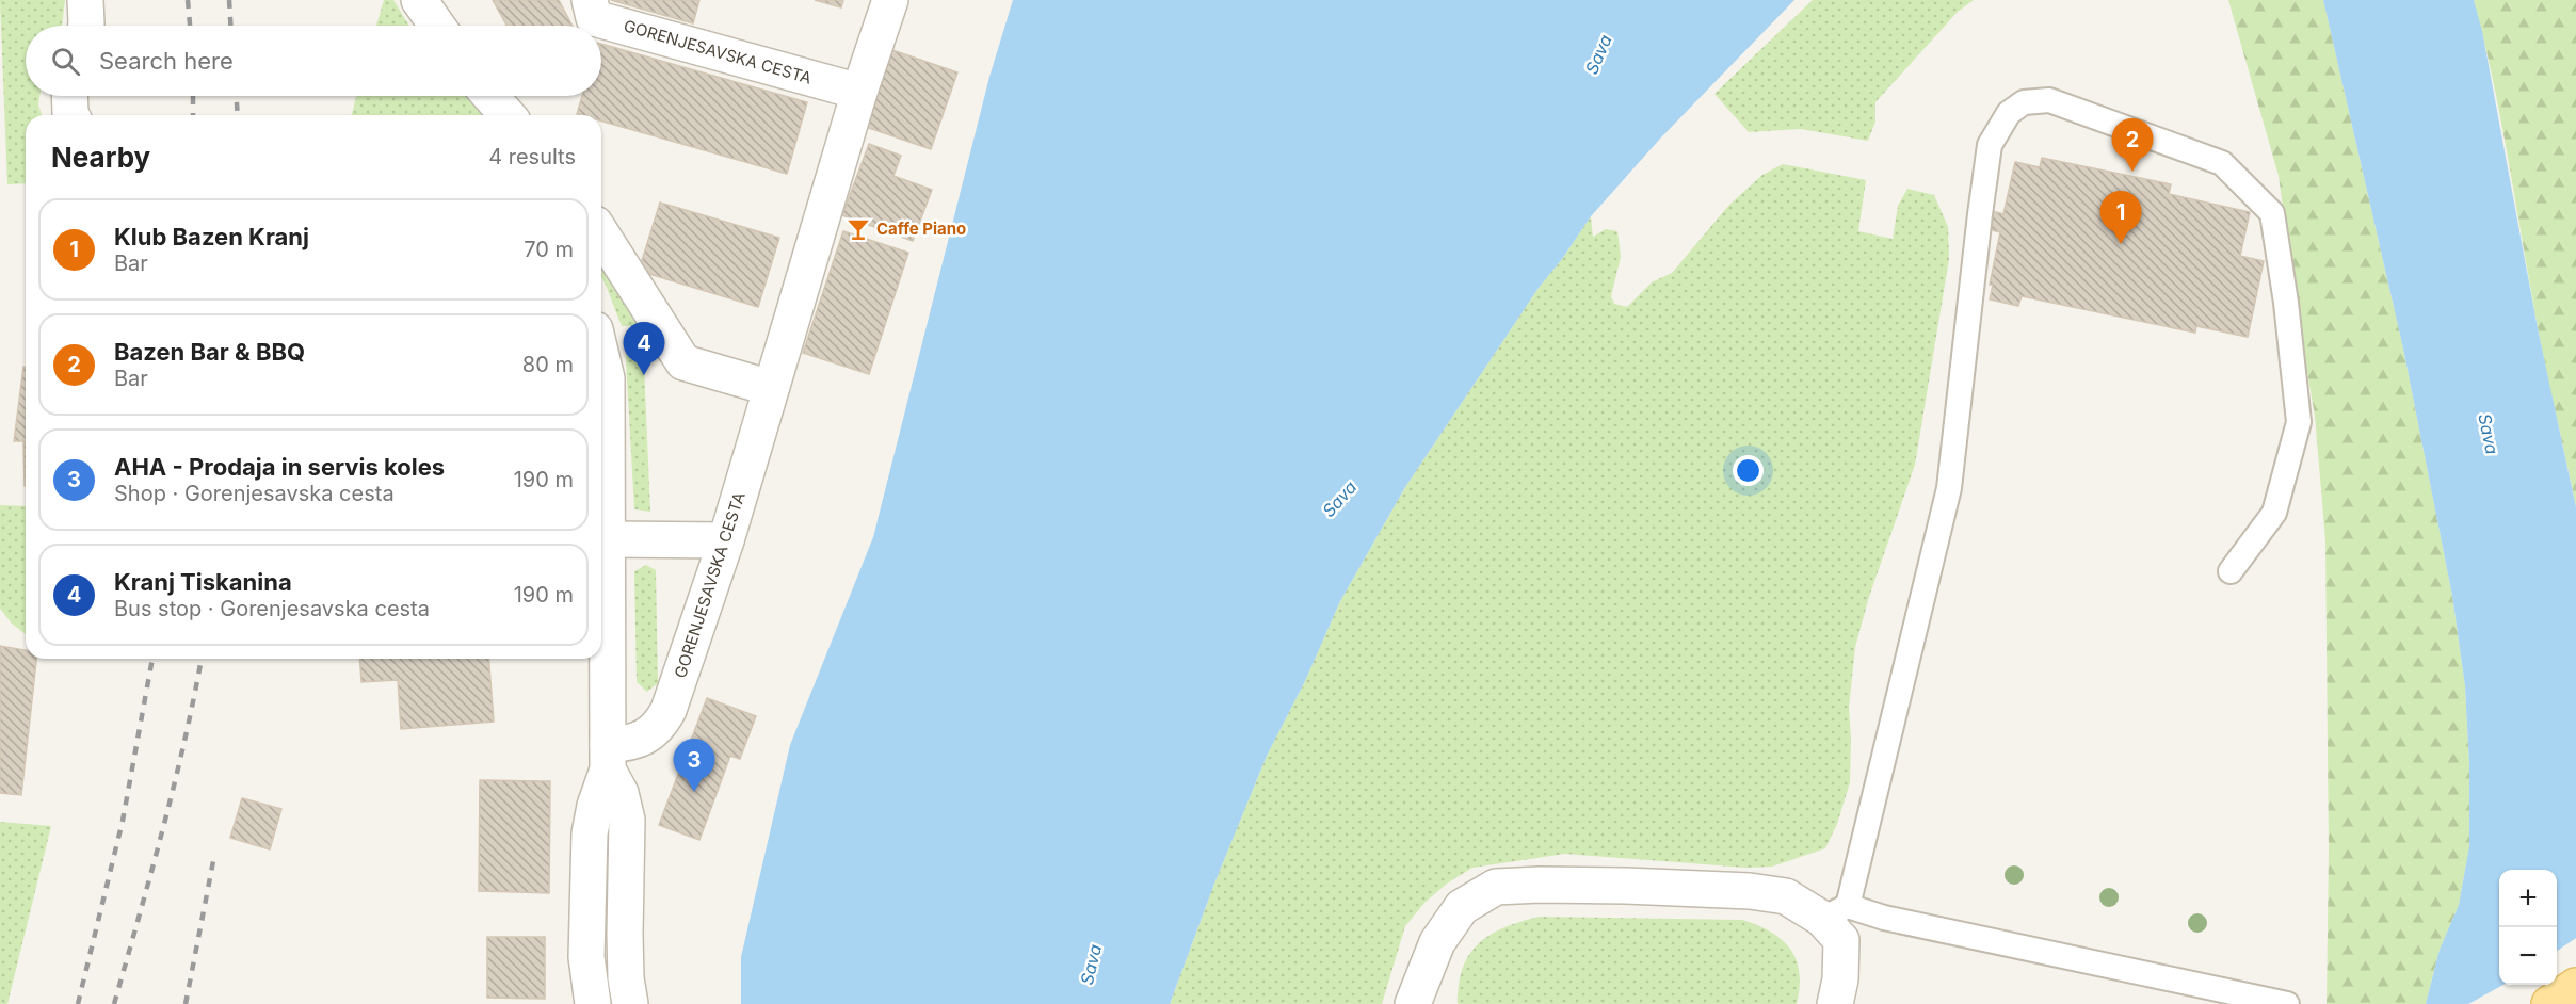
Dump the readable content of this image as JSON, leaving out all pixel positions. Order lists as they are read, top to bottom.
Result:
{
  "streets": {
    "street": ["GORENJESAVSKA CESTA"]
  },
  "water": ["Sava"],
  "places": {
    "bar": ["Caffe Piano"]
  },
  "page": {
    "search": "Search here",
    "heading": ["Nearby", "4 results"],
    "pins": [
      "2",
      "1",
      "4",
      "3"
    ],
    "list": [
      {
        "mark": "1",
        "name": "Klub Bazen Kranj",
        "note": "Bar",
        "value": "70 m"
      },
      {
        "mark": "2",
        "name": "Bazen Bar & BBQ",
        "note": "Bar",
        "value": "80 m"
      },
      {
        "mark": "3",
        "name": "AHA - Prodaja in servis koles",
        "note": "Shop · Gorenjesavska cesta",
        "value": "190 m"
      },
      {
        "mark": "4",
        "name": "Kranj Tiskanina",
        "note": "Bus stop · Gorenjesavska cesta",
        "value": "190 m"
      }
    ],
    "map_buttons": ["+", "−"]
  }
}
